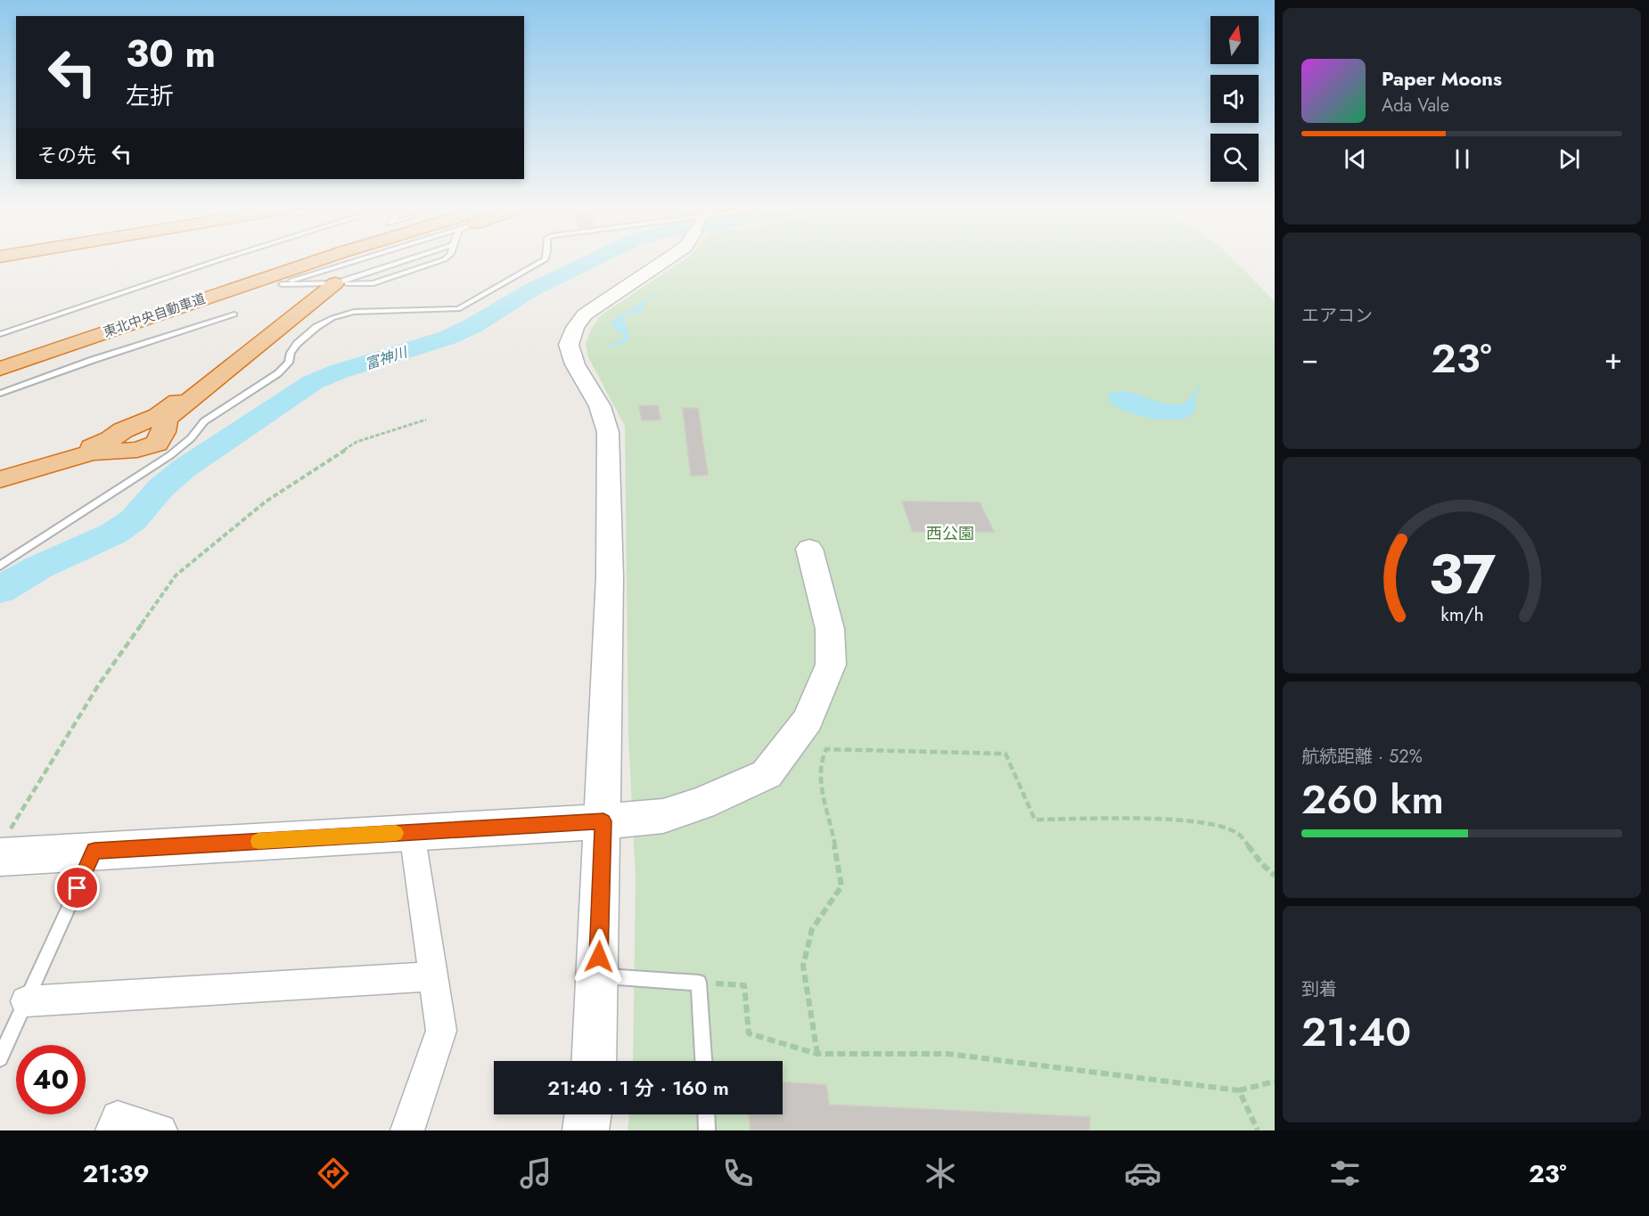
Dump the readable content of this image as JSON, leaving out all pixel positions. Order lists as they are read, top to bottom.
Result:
{
  "streets": {
    "highway": ["東北中央自動車道"]
  },
  "water": ["富神川"],
  "parks": ["西公園"],
  "north": "top",
  "page": {
    "turn": ["30 m", "左折"],
    "song": ["Paper Moons", "Ada Vale"],
    "then": "その先",
    "tile": [
      "エアコン",
      ["航続距離 · 52%", "260 km"],
      ["到着", "21:40"]
    ],
    "heat": ["−", "23°", "+"],
    "limit": "40",
    "trip": "21:40 · 1 分 · 160 m",
    "tabs": ["21:39", "23°"],
    "gauge": ["37", "km/h"]
  }
}
